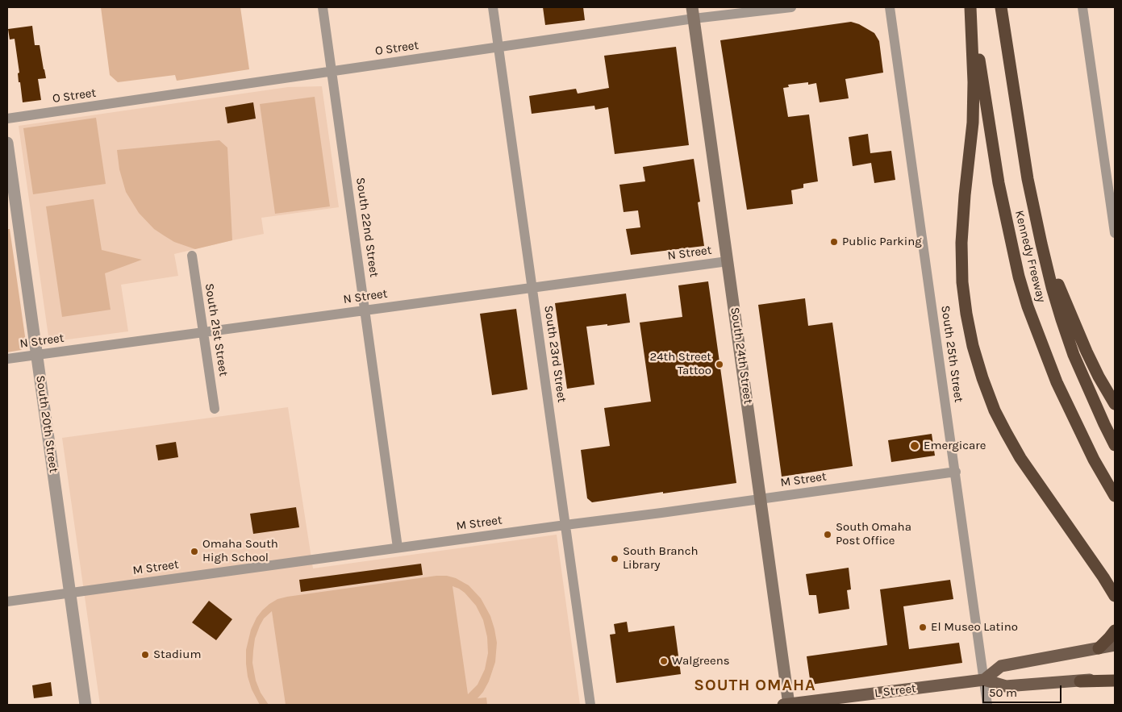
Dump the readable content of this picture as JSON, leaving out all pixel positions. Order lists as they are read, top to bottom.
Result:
{
  "streets": {
    "highway": ["Kennedy Freeway"],
    "main road": ["South 24th Street", "L Street"],
    "street": [
      "O Street",
      "South 22nd Street",
      "N Street",
      "South 21st Street",
      "South 23rd Street",
      "South 25th Street",
      "South 20th Street",
      "M Street"
    ]
  },
  "crossings": [
    ["O Street", "South 22nd Street"],
    ["O Street", "South 23rd Street"],
    ["O Street", "South 24th Street"],
    ["South 22nd Street", "N Street"],
    ["South 22nd Street", "M Street"],
    ["N Street", "South 21st Street"],
    ["N Street", "South 23rd Street"],
    ["N Street", "South 24th Street"],
    ["N Street", "South 20th Street"],
    ["South 23rd Street", "M Street"],
    ["South 25th Street", "M Street"],
    ["South 25th Street", "L Street"],
    ["South 24th Street", "M Street"],
    ["South 24th Street", "L Street"],
    ["South 20th Street", "M Street"]
  ],
  "districts": ["SOUTH OMAHA"],
  "places": [
    "Public Parking",
    "24th Street Tattoo",
    "Emergicare",
    "South Omaha Post Office",
    "Omaha South High School",
    "South Branch Library",
    "El Museo Latino",
    "Stadium",
    "Walgreens"
  ],
  "scale_bar": "50 m"
}
